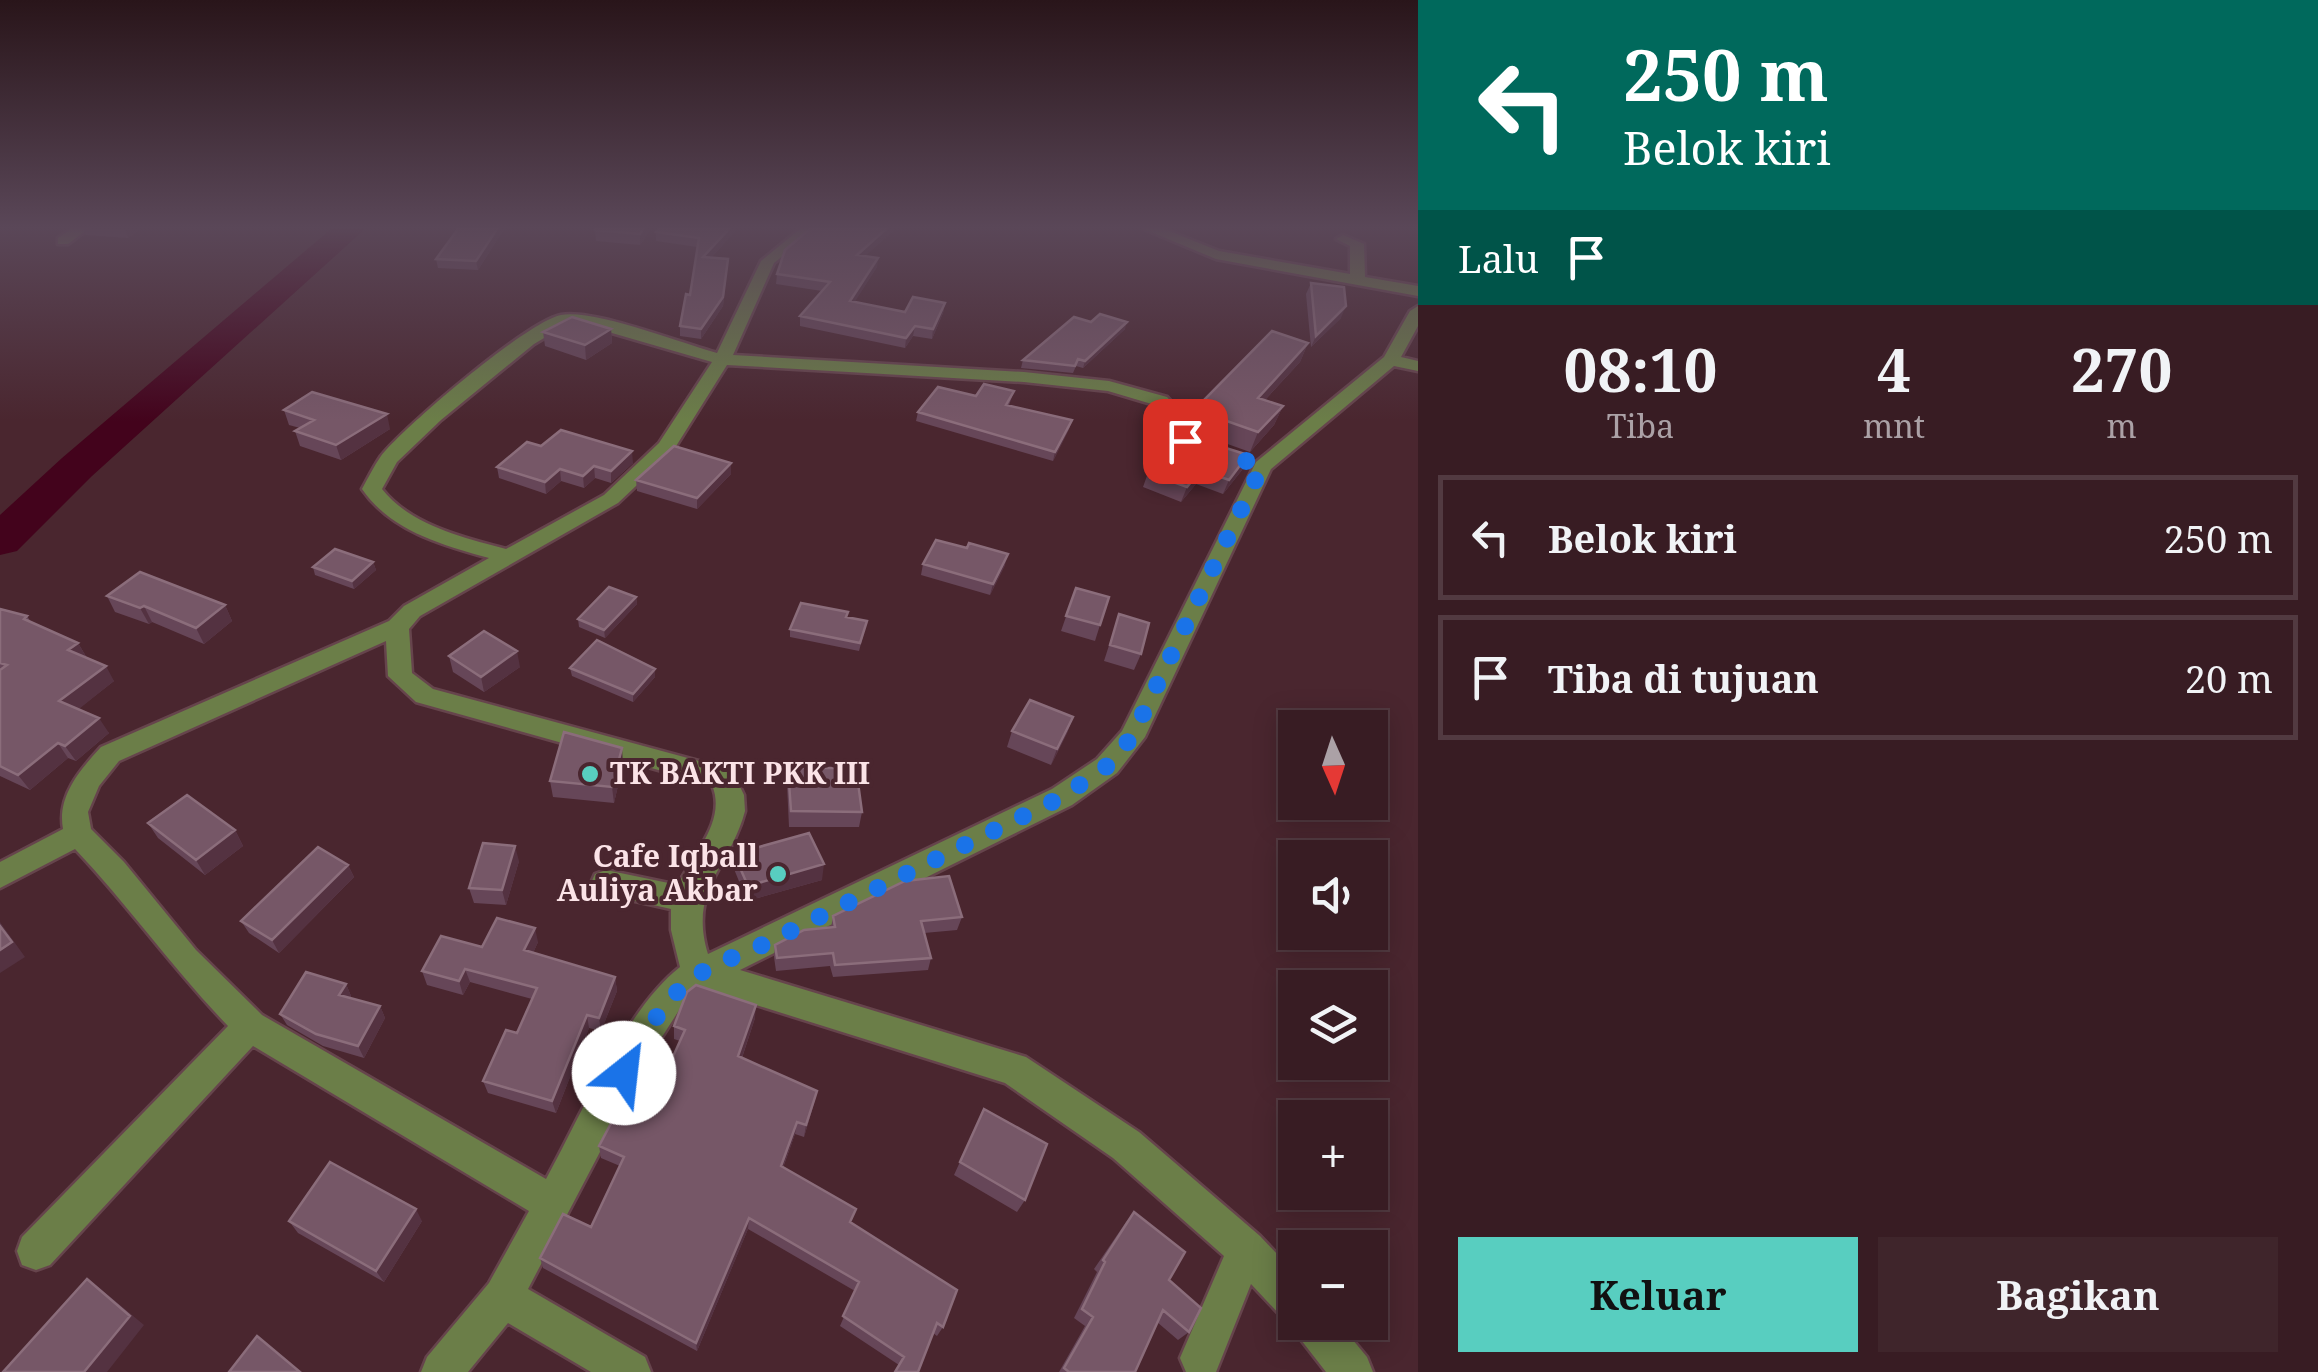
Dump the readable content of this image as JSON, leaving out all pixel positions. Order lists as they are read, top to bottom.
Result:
{
  "places": ["TK BAKTI PKK III", "Cafe Iqball Auliya Akbar"],
  "north": "bottom",
  "page": {
    "turn": ["250 m", "Belok kiri"],
    "then": "Lalu",
    "eta": [
      "08:10",
      "Tiba",
      "4",
      "mnt",
      "270",
      "m"
    ],
    "list": [
      {
        "name": "Belok kiri",
        "value": "250 m"
      },
      {
        "name": "Tiba di tujuan",
        "value": "20 m"
      }
    ],
    "map_buttons": ["+", "−"],
    "buttons": ["Keluar", "Bagikan"]
  }
}
